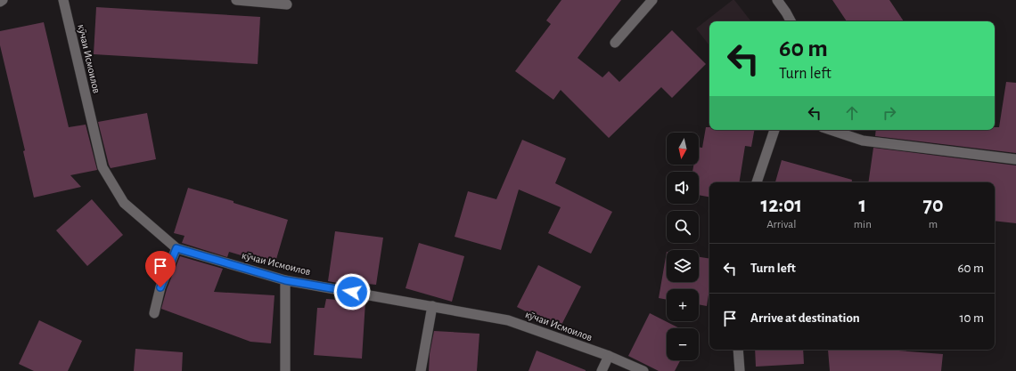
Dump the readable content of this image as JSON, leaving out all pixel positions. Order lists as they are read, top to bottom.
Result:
{
  "streets": {
    "street": ["кӯчаи Исмоилов"]
  },
  "north": "bottom",
  "page": {
    "turn": ["60 m", "Turn left"],
    "map_buttons": ["+", "−"],
    "eta": [
      "12:01",
      "Arrival",
      "1",
      "min",
      "70",
      "m"
    ],
    "list": [
      {
        "name": "Turn left",
        "value": "60 m"
      },
      {
        "name": "Arrive at destination",
        "value": "10 m"
      }
    ]
  }
}
